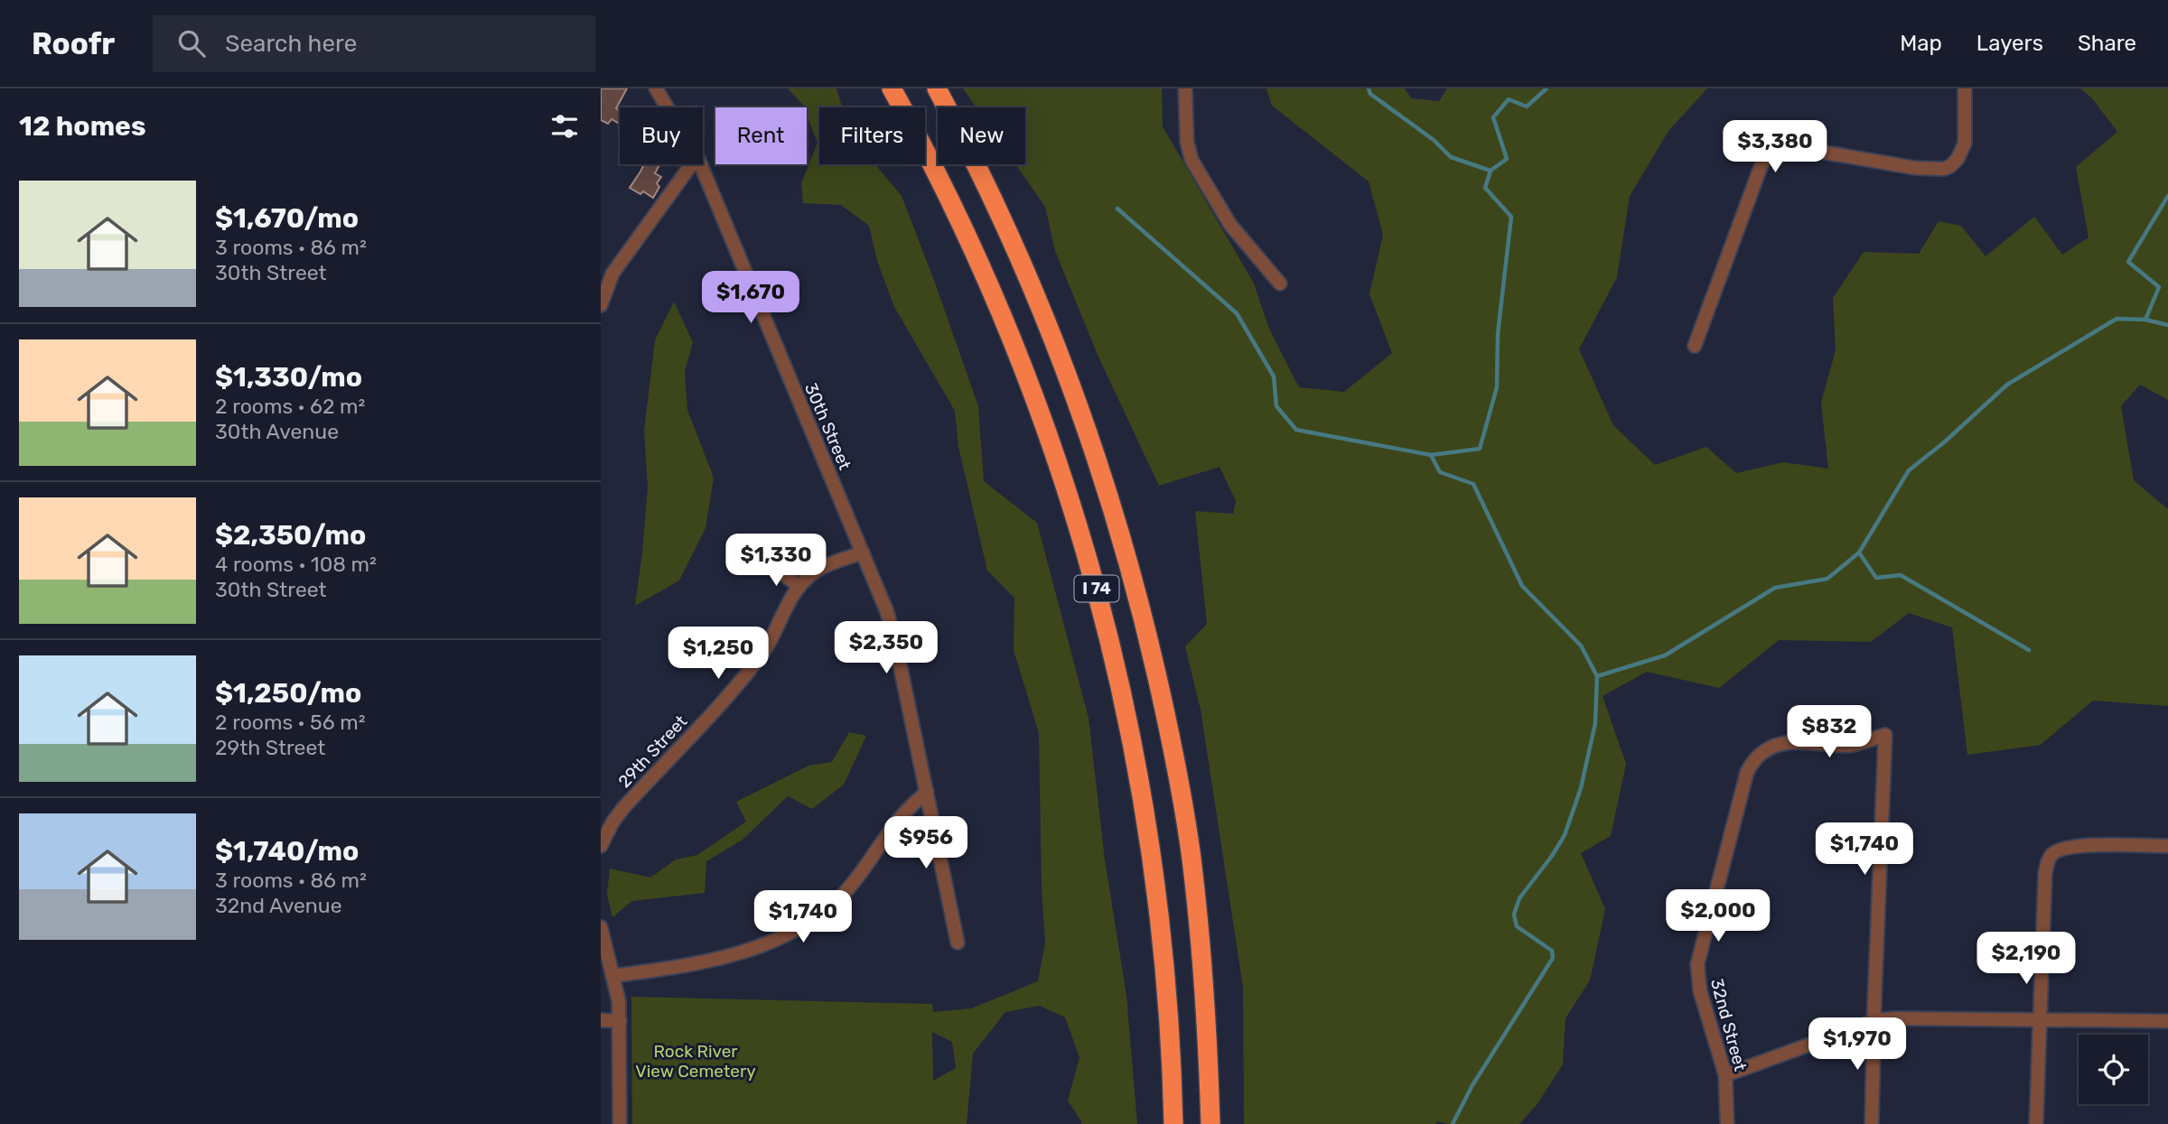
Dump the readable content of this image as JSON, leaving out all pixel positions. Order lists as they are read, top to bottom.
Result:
{
  "streets": {
    "highway": ["I 74"],
    "street": ["30th Street", "29th Street", "32nd Street"]
  },
  "crossings": [
    ["30th Street", "29th Street"]
  ],
  "parks": ["Rock River View Cemetery"],
  "page": {
    "header": "Roofr",
    "search": "Search here",
    "nav": ["Map", "Layers", "Share"],
    "heading": "12 homes",
    "chip": [
      "Buy",
      "Rent",
      "Filters",
      "New"
    ],
    "price": [
      "$3,380",
      "$1,670",
      "$1,330",
      "$2,350",
      "$1,250",
      "$832",
      "$956",
      "$1,740",
      "$2,000",
      "$1,740",
      "$2,190",
      "$1,970"
    ],
    "list": [
      {
        "name": "$1,670/mo",
        "note": "3 rooms · 86 m² · 30th Street"
      },
      {
        "name": "$1,330/mo",
        "note": "2 rooms · 62 m² · 30th Avenue"
      },
      {
        "name": "$2,350/mo",
        "note": "4 rooms · 108 m² · 30th Street"
      },
      {
        "name": "$1,250/mo",
        "note": "2 rooms · 56 m² · 29th Street"
      },
      {
        "name": "$1,740/mo",
        "note": "3 rooms · 86 m² · 32nd Avenue"
      }
    ]
  }
}
